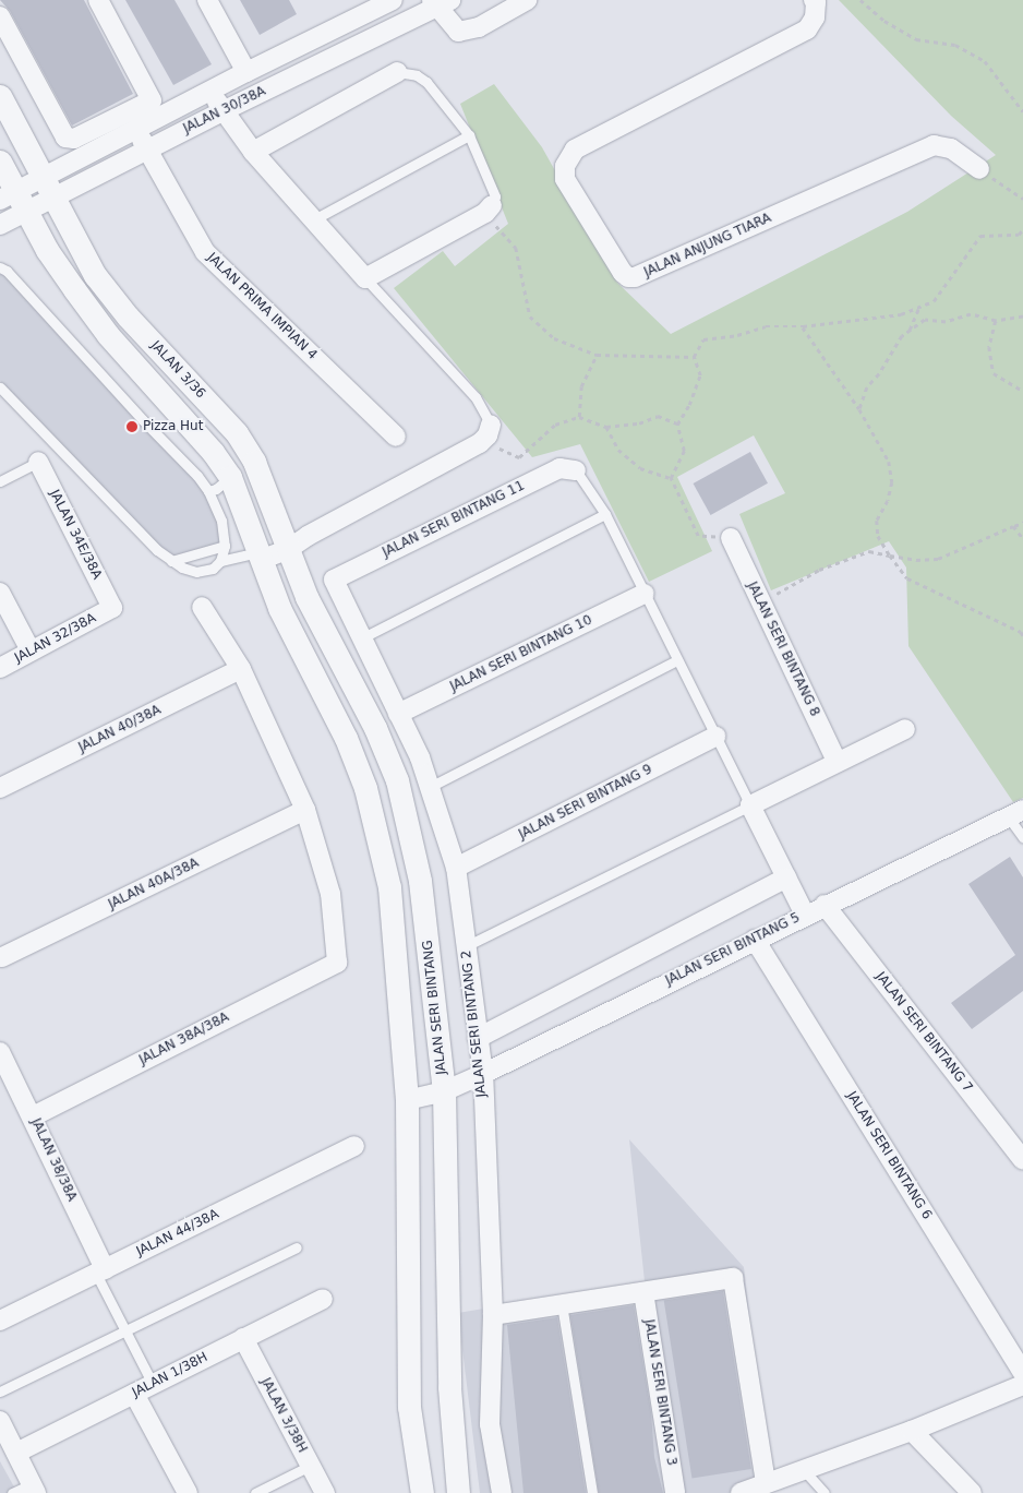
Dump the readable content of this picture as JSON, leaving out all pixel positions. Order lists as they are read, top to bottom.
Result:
{
  "streets": {
    "street": [
      "JALAN 30/38A",
      "JALAN ANJUNG TIARA",
      "JALAN PRIMA IMPIAN 4",
      "JALAN 3/36",
      "JALAN SERI BINTANG 11",
      "JALAN 34E/38A",
      "JALAN 32/38A",
      "JALAN SERI BINTANG 8",
      "JALAN SERI BINTANG 10",
      "JALAN 40/38A",
      "JALAN SERI BINTANG 9",
      "JALAN 40A/38A",
      "JALAN SERI BINTANG 5",
      "JALAN SERI BINTANG",
      "JALAN SERI BINTANG 2",
      "JALAN SERI BINTANG 7",
      "JALAN 38A/38A",
      "JALAN SERI BINTANG 6",
      "JALAN 38/38A",
      "JALAN 44/38A",
      "JALAN 1/38H",
      "JALAN SERI BINTANG 3",
      "JALAN 3/38H"
    ]
  },
  "crossings": [
    ["JALAN 30/38A", "JALAN PRIMA IMPIAN 4"],
    ["JALAN 30/38A", "JALAN 3/36"],
    ["JALAN 3/36", "JALAN SERI BINTANG"],
    ["JALAN SERI BINTANG 11", "JALAN SERI BINTANG 2"],
    ["JALAN 34E/38A", "JALAN 32/38A"],
    ["JALAN SERI BINTANG 10", "JALAN SERI BINTANG 2"],
    ["JALAN SERI BINTANG 9", "JALAN SERI BINTANG 2"],
    ["JALAN 40A/38A", "JALAN 38A/38A"],
    ["JALAN SERI BINTANG 5", "JALAN SERI BINTANG"],
    ["JALAN SERI BINTANG 5", "JALAN SERI BINTANG 2"],
    ["JALAN SERI BINTANG 5", "JALAN SERI BINTANG 7"],
    ["JALAN SERI BINTANG 5", "JALAN SERI BINTANG 6"],
    ["JALAN 38A/38A", "JALAN 38/38A"],
    ["JALAN 38/38A", "JALAN 44/38A"],
    ["JALAN 1/38H", "JALAN 3/38H"]
  ],
  "places": ["Pizza Hut"]
}
